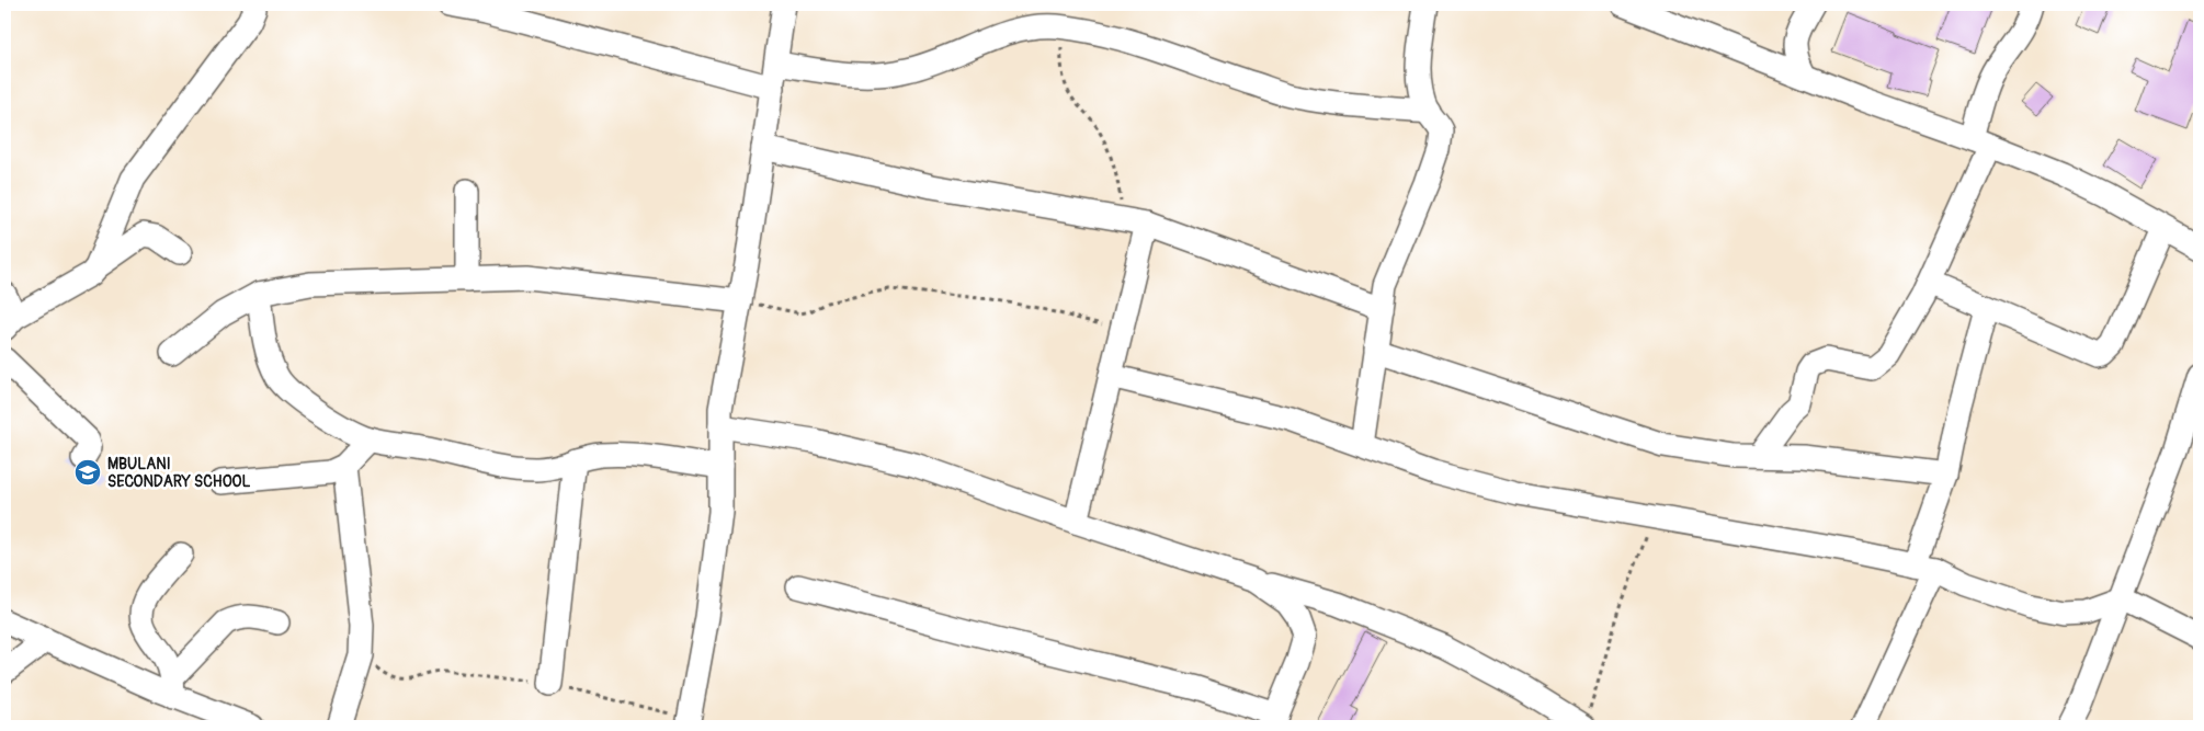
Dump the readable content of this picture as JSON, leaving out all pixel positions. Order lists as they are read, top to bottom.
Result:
{
  "places": {
    "school or university": ["MBULANI SECONDARY SCHOOL"]
  }
}
